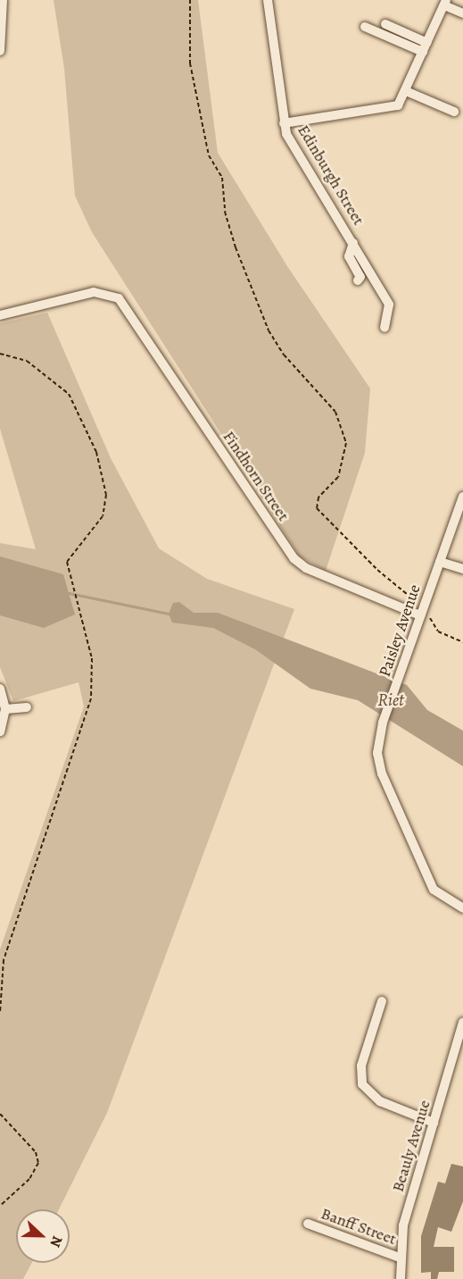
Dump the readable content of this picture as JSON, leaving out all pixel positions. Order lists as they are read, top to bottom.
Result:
{
  "streets": {
    "street": [
      "Edinburgh Street",
      "Findhorn Street",
      "Paisley Avenue",
      "Beauly Avenue",
      "Banff Street"
    ]
  },
  "crossings": [
    ["Findhorn Street", "Paisley Avenue"],
    ["Beauly Avenue", "Banff Street"]
  ],
  "water": ["Riet"],
  "north": "right"
}
